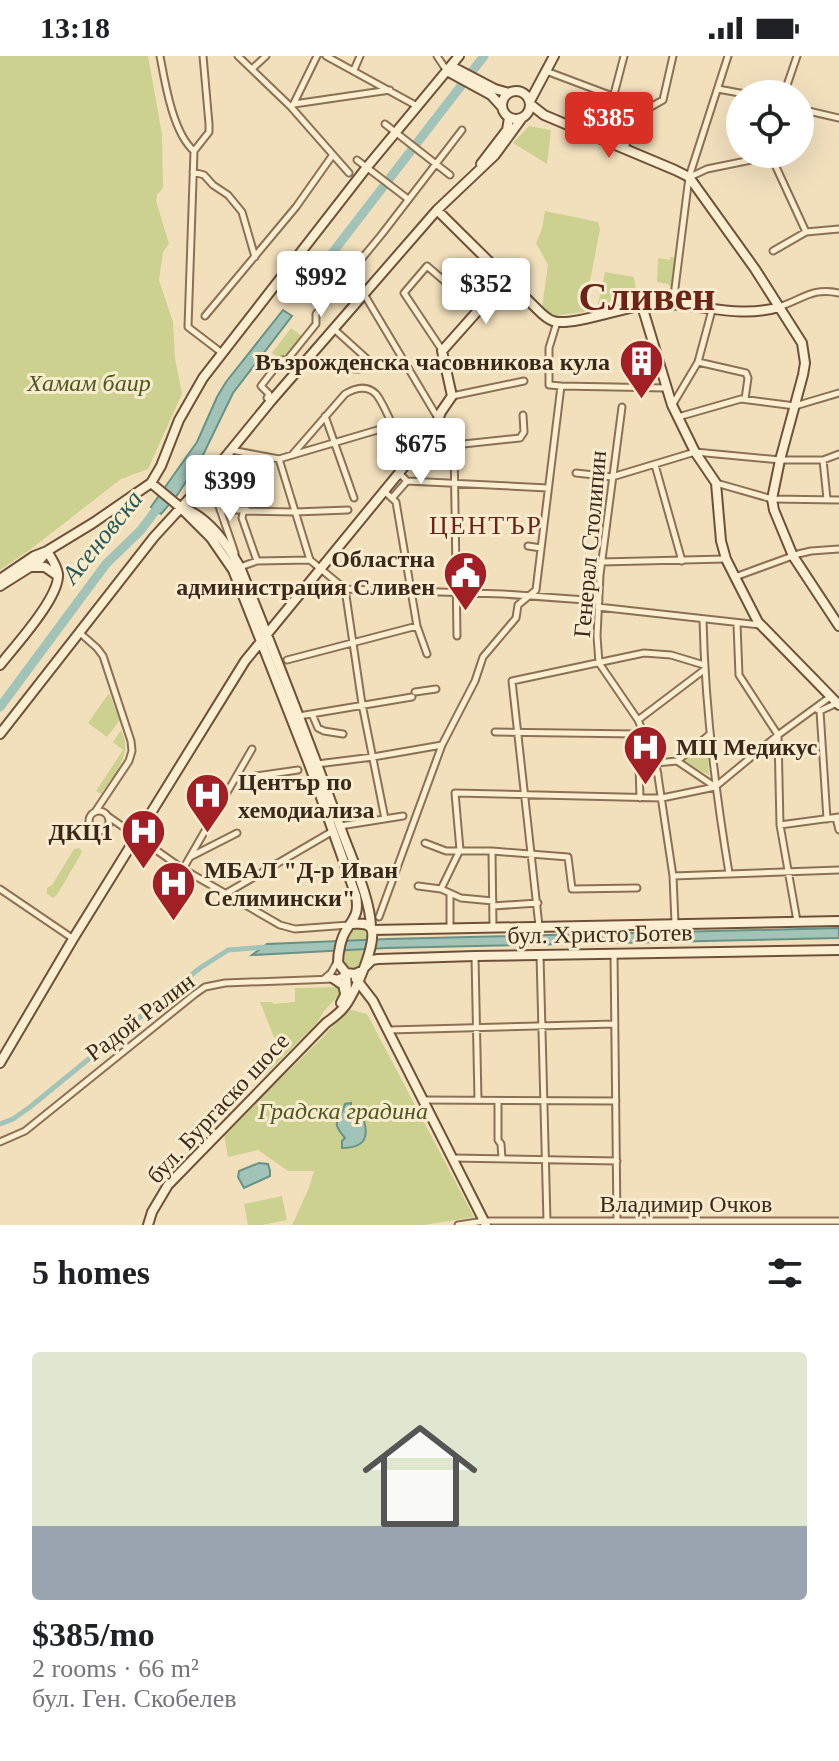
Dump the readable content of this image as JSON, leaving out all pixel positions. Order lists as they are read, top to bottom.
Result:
{
  "streets": {
    "main road": ["бул. Христо Ботев", "бул. Бургаско шосе"],
    "street": ["Генерал Столипин", "Радой Ралин", "Владимир Очков"]
  },
  "crossings": [
    ["Генерал Столипин", "бул. Христо Ботев"],
    ["бул. Христо Ботев", "бул. Бургаско шосе"]
  ],
  "districts": ["Сливен", "ЦЕНТЪР"],
  "water": ["Асеновска"],
  "parks": ["Хамам баир", "Градска градина"],
  "places": {
    "building": ["Възрожденска часовникова кула"],
    "public building": ["Областна администрация Сливен"],
    "hospital": [
      "МЦ Медикус",
      "Център по хемодиализа",
      "ДКЦ1",
      "МБАЛ \"Д-р Иван Селимински\""
    ]
  },
  "page": {
    "status": "13:18",
    "price": [
      "$385",
      "$992",
      "$352",
      "$675",
      "$399"
    ],
    "heading": "5 homes",
    "list": [
      {
        "name": "$385/mo",
        "note": "2 rooms · 66 m² · бул. Ген. Скобелев"
      }
    ]
  }
}
